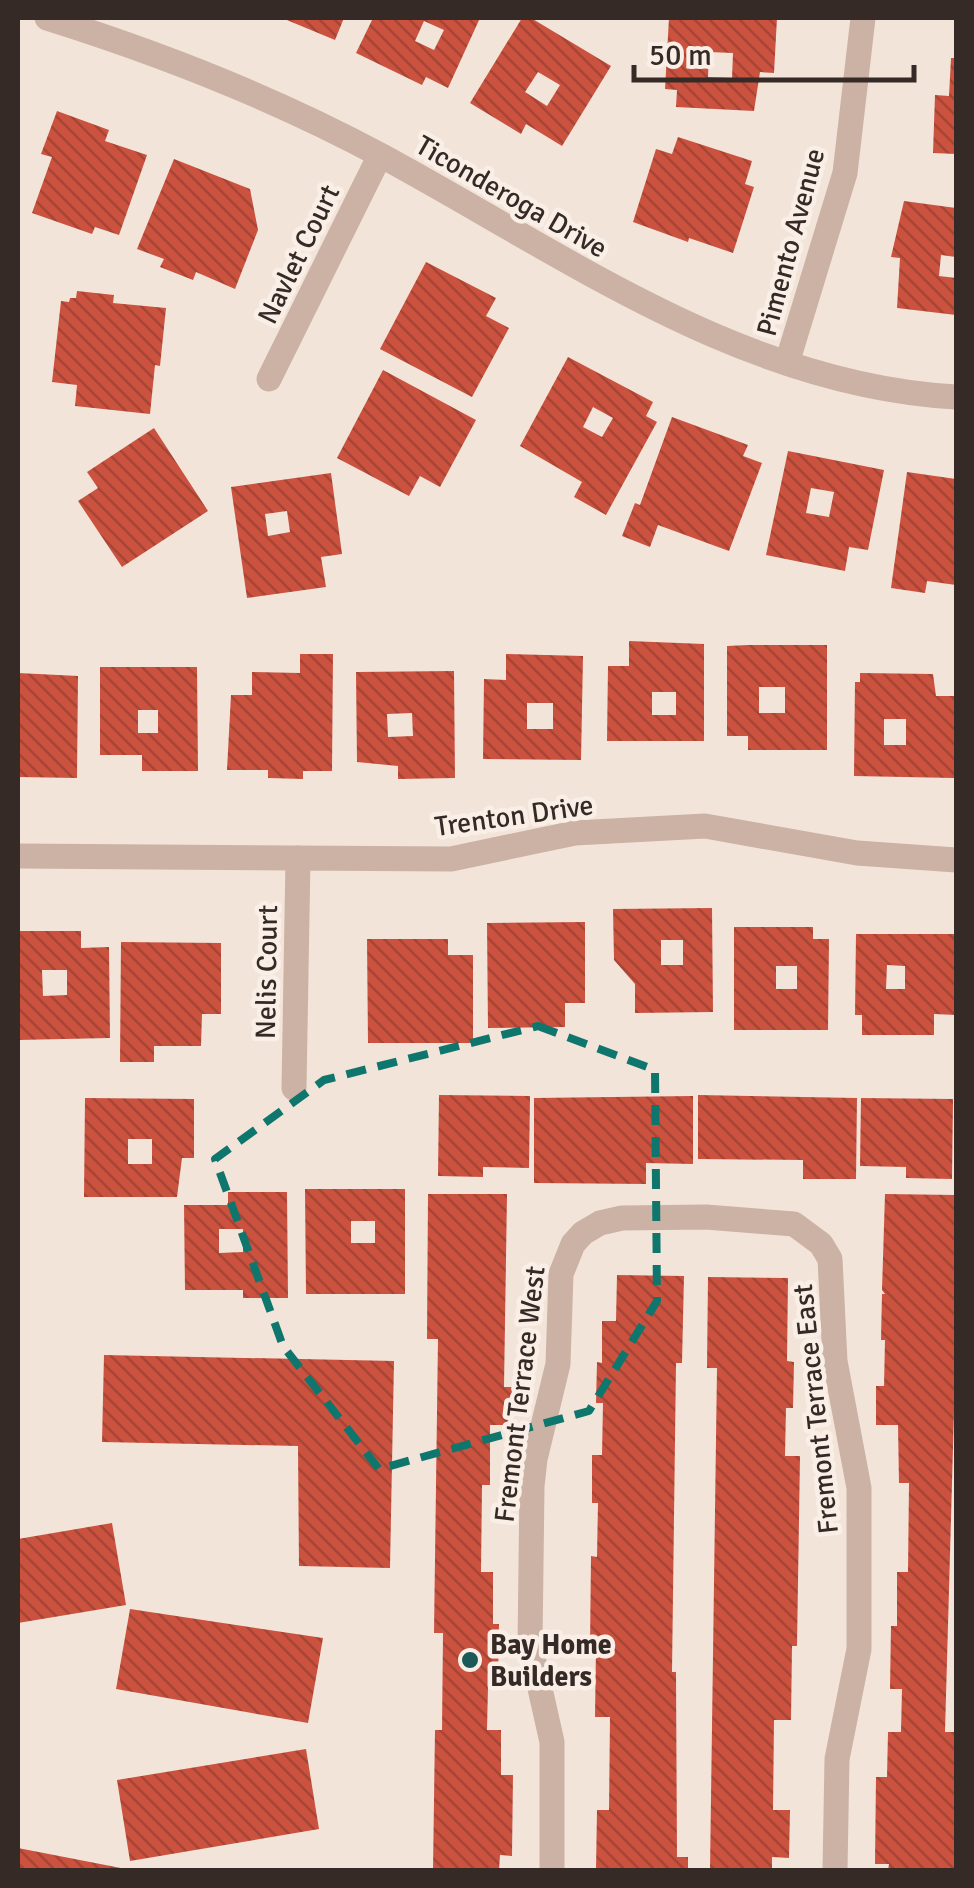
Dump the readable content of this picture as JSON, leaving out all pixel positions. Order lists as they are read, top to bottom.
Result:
{
  "streets": {
    "street": [
      "Ticonderoga Drive",
      "Pimento Avenue",
      "Navlet Court",
      "Trenton Drive",
      "Nelis Court",
      "Fremont Terrace West",
      "Fremont Terrace East"
    ]
  },
  "crossings": [
    ["Ticonderoga Drive", "Pimento Avenue"],
    ["Ticonderoga Drive", "Navlet Court"],
    ["Trenton Drive", "Nelis Court"],
    ["Fremont Terrace West", "Fremont Terrace East"]
  ],
  "places": ["Bay Home Builders"],
  "scale_bar": "50 m"
}
